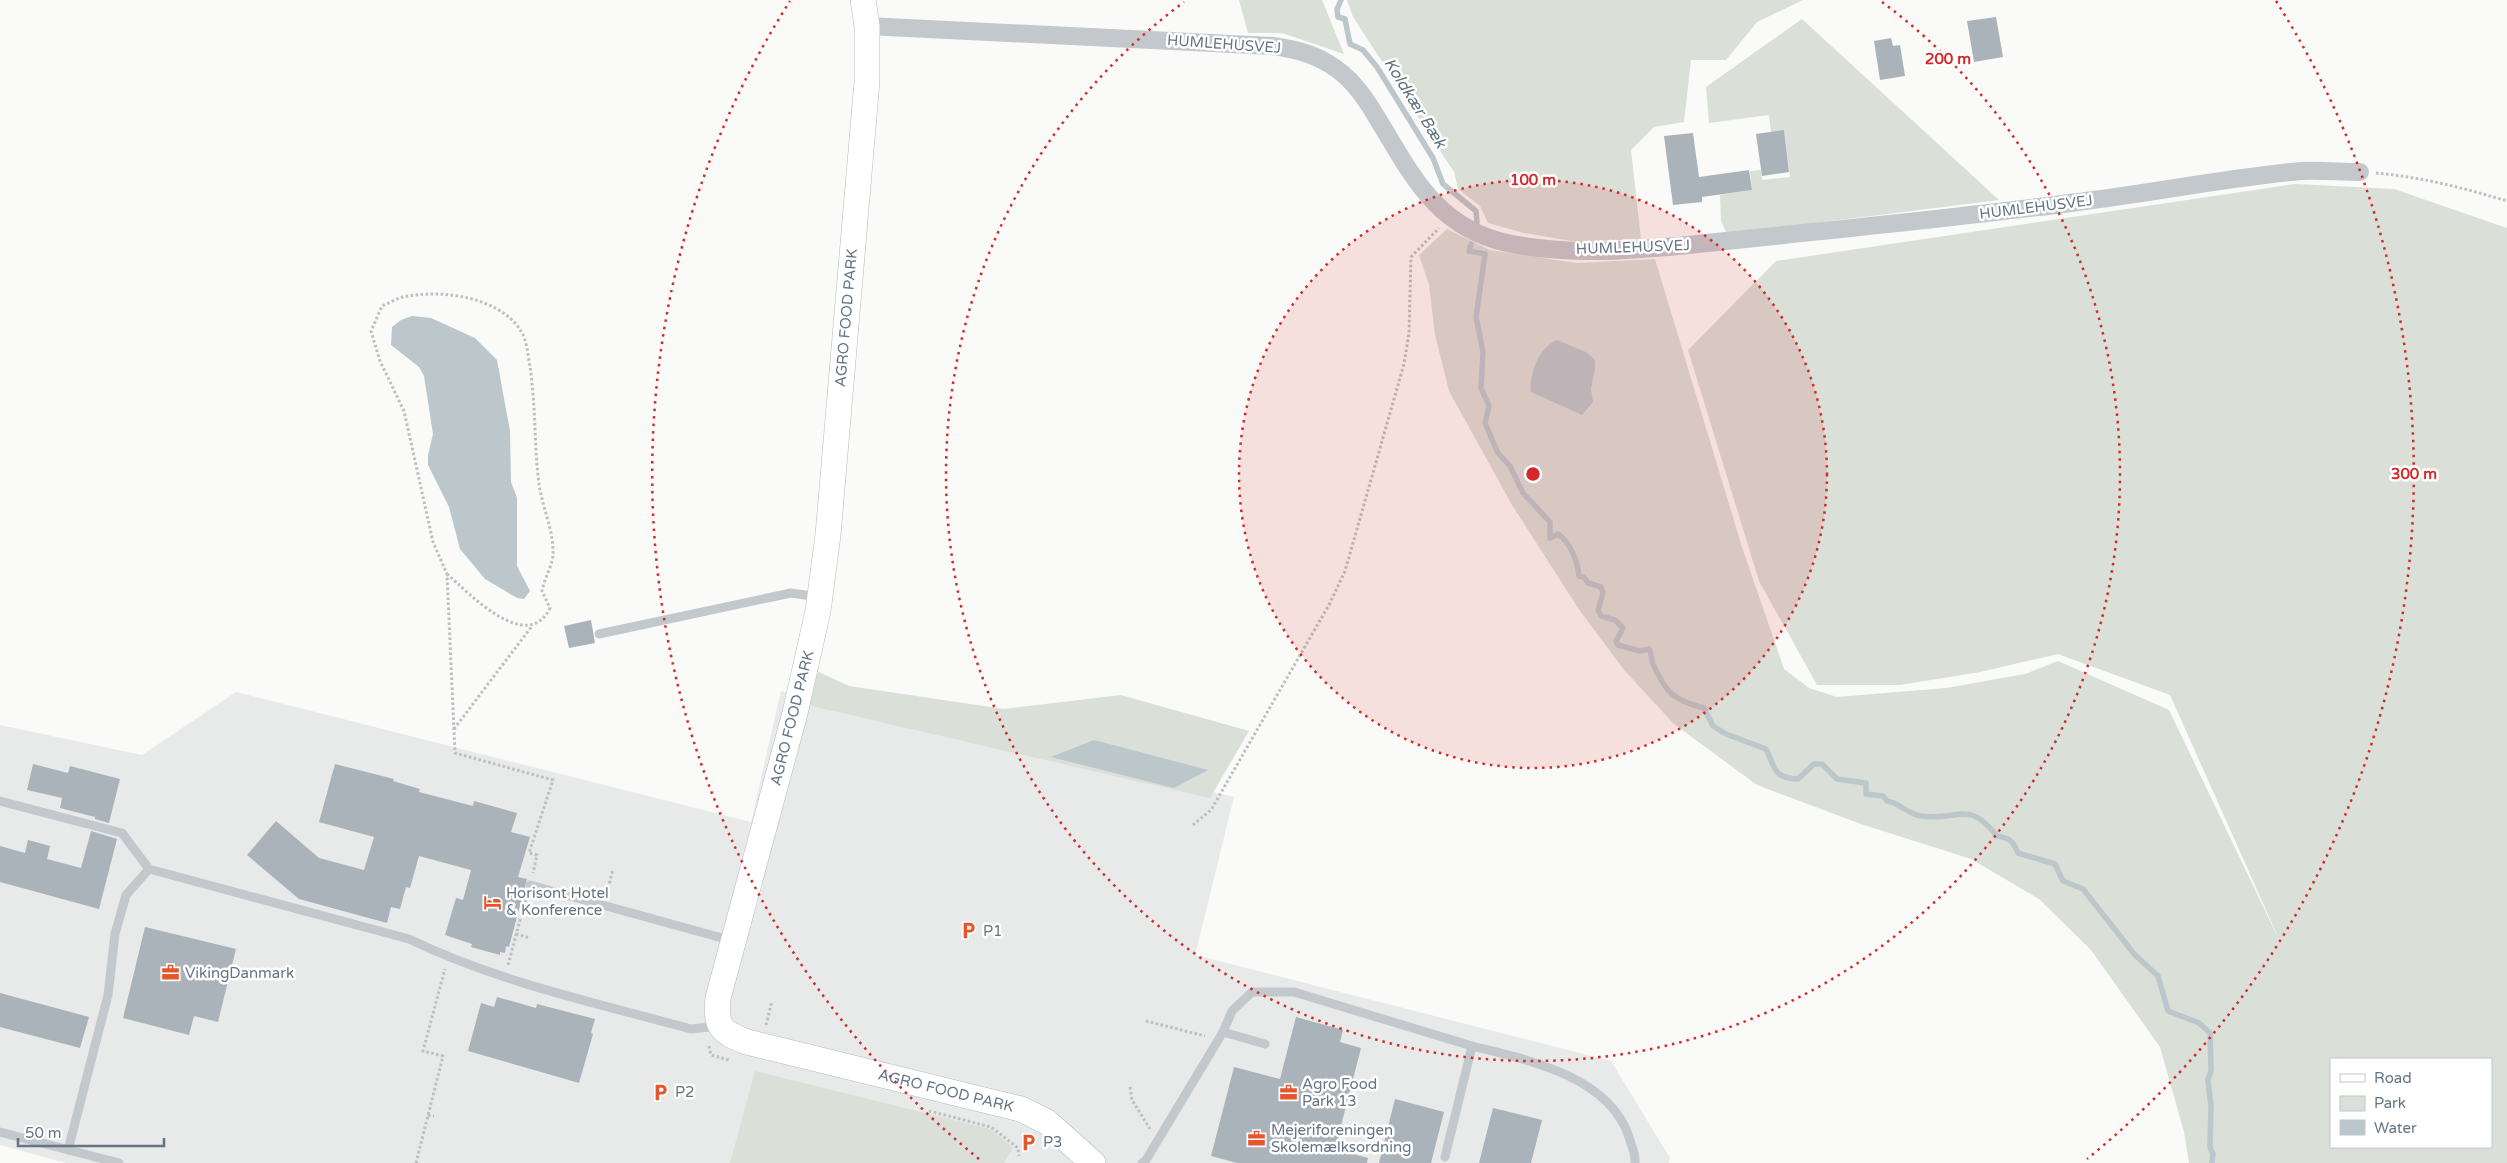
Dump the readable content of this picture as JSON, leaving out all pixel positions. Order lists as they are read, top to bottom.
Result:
{
  "streets": {
    "street": ["HUMLEHUSVEJ", "AGRO FOOD PARK"]
  },
  "crossings": [
    ["HUMLEHUSVEJ", "AGRO FOOD PARK"]
  ],
  "water": ["Koldkær Bæk"],
  "places": {
    "hotel": ["Horisont Hotel & Konference"],
    "parking": ["P1", "P2", "P3"],
    "office": ["VikingDanmark", "Agro Food Park 13", "Mejeriforeningen Skolemælksordning"]
  },
  "legend": ["Road", "Park", "Water"],
  "scale_bar": "50 m",
  "rings": ["200 m", "100 m", "300 m"]
}
